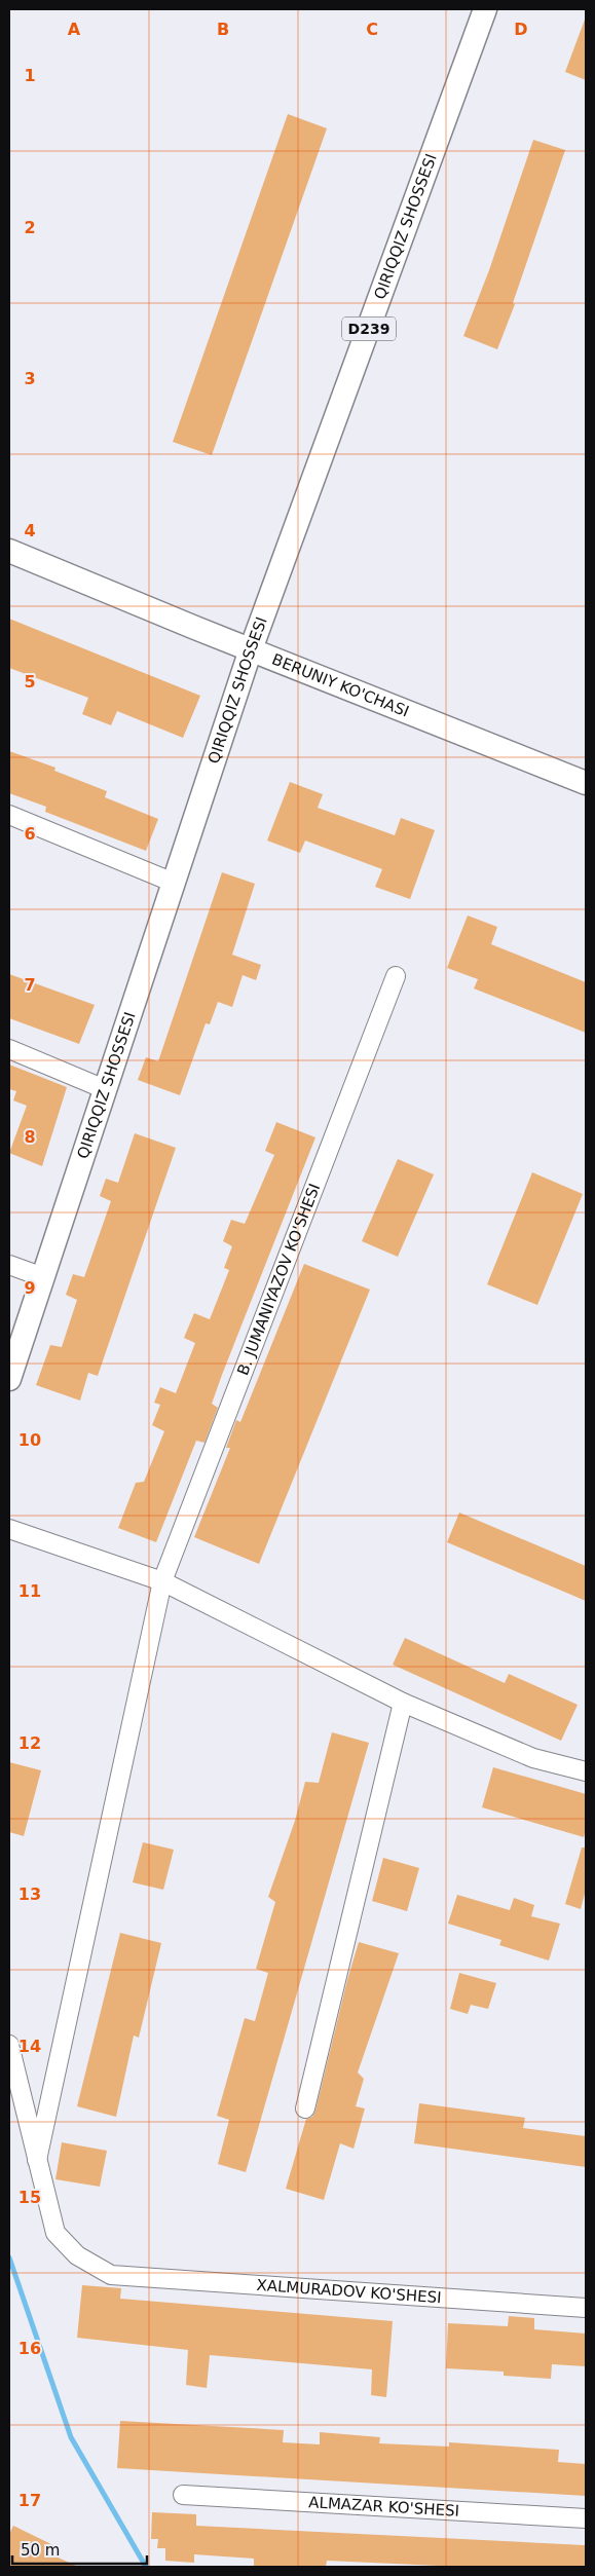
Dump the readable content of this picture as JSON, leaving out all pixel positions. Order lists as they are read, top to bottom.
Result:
{
  "streets": {
    "main road": ["QIRIQQIZ SHOSSESI", "D239", "BERUNIY KO'CHASI"],
    "street": ["B. JUMANIYAZOV KO'SHESI", "XALMURADOV KO'SHESI", "ALMAZAR KO'SHESI"]
  },
  "crossings": [
    ["QIRIQQIZ SHOSSESI", "BERUNIY KO'CHASI"],
    ["B. JUMANIYAZOV KO'SHESI", "XALMURADOV KO'SHESI"]
  ],
  "scale_bar": "50 m",
  "grid": {
    "columns": [
      "A",
      "B",
      "C",
      "D"
    ],
    "rows": [
      "1",
      "2",
      "3",
      "4",
      "5",
      "6",
      "7",
      "8",
      "9",
      "10",
      "11",
      "12",
      "13",
      "14",
      "15",
      "16",
      "17"
    ]
  }
}
